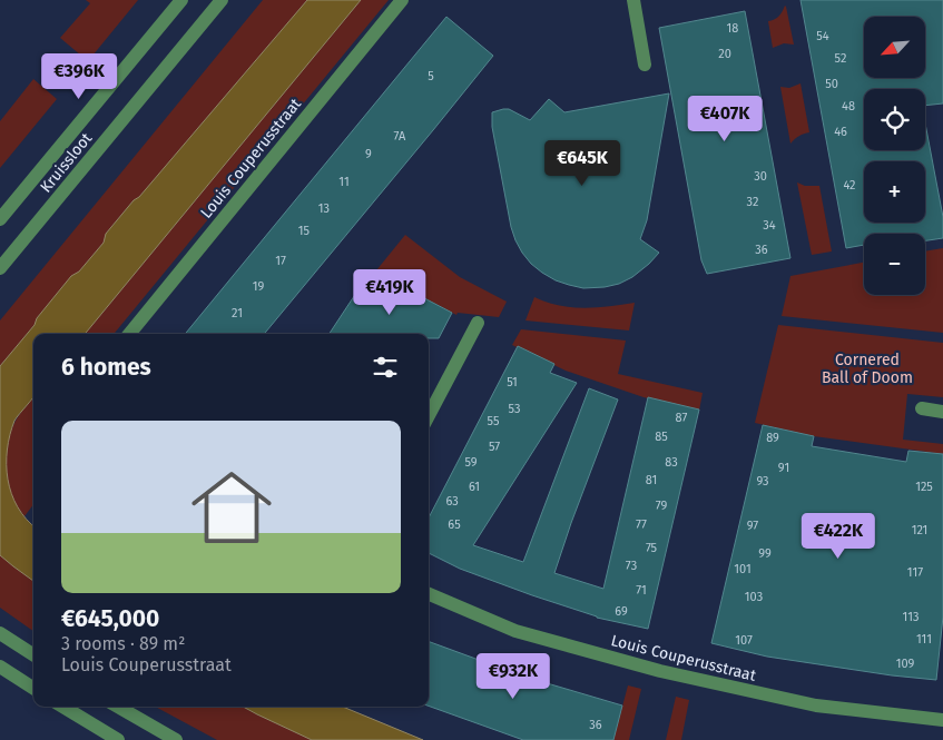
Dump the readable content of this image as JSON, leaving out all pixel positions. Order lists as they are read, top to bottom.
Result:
{
  "streets": {
    "street": ["Louis Couperusstraat", "Kruissloot"]
  },
  "parks": ["Cornered Ball of Doom"],
  "house_numbers": [
    "18",
    "54",
    "20",
    "52",
    "5",
    "50",
    "48",
    "46",
    "7A",
    "9",
    "30",
    "11",
    "42",
    "32",
    "13",
    "34",
    "15",
    "36",
    "17",
    "19",
    "21",
    "51",
    "53",
    "87",
    "55",
    "85",
    "89",
    "57",
    "59",
    "83",
    "91",
    "81",
    "93",
    "61",
    "125",
    "63",
    "79",
    "65",
    "77",
    "97",
    "121",
    "75",
    "99",
    "73",
    "101",
    "117",
    "71",
    "103",
    "69",
    "113",
    "111",
    "107",
    "109",
    "36"
  ],
  "north": "bottom left",
  "page": {
    "map_buttons": ["+", "−"],
    "price": [
      "€396K",
      "€407K",
      "€645K",
      "€419K",
      "€422K",
      "€932K"
    ],
    "heading": "6 homes",
    "list": [
      {
        "name": "€645,000",
        "note": "3 rooms · 89 m² · Louis Couperusstraat"
      }
    ]
  }
}
